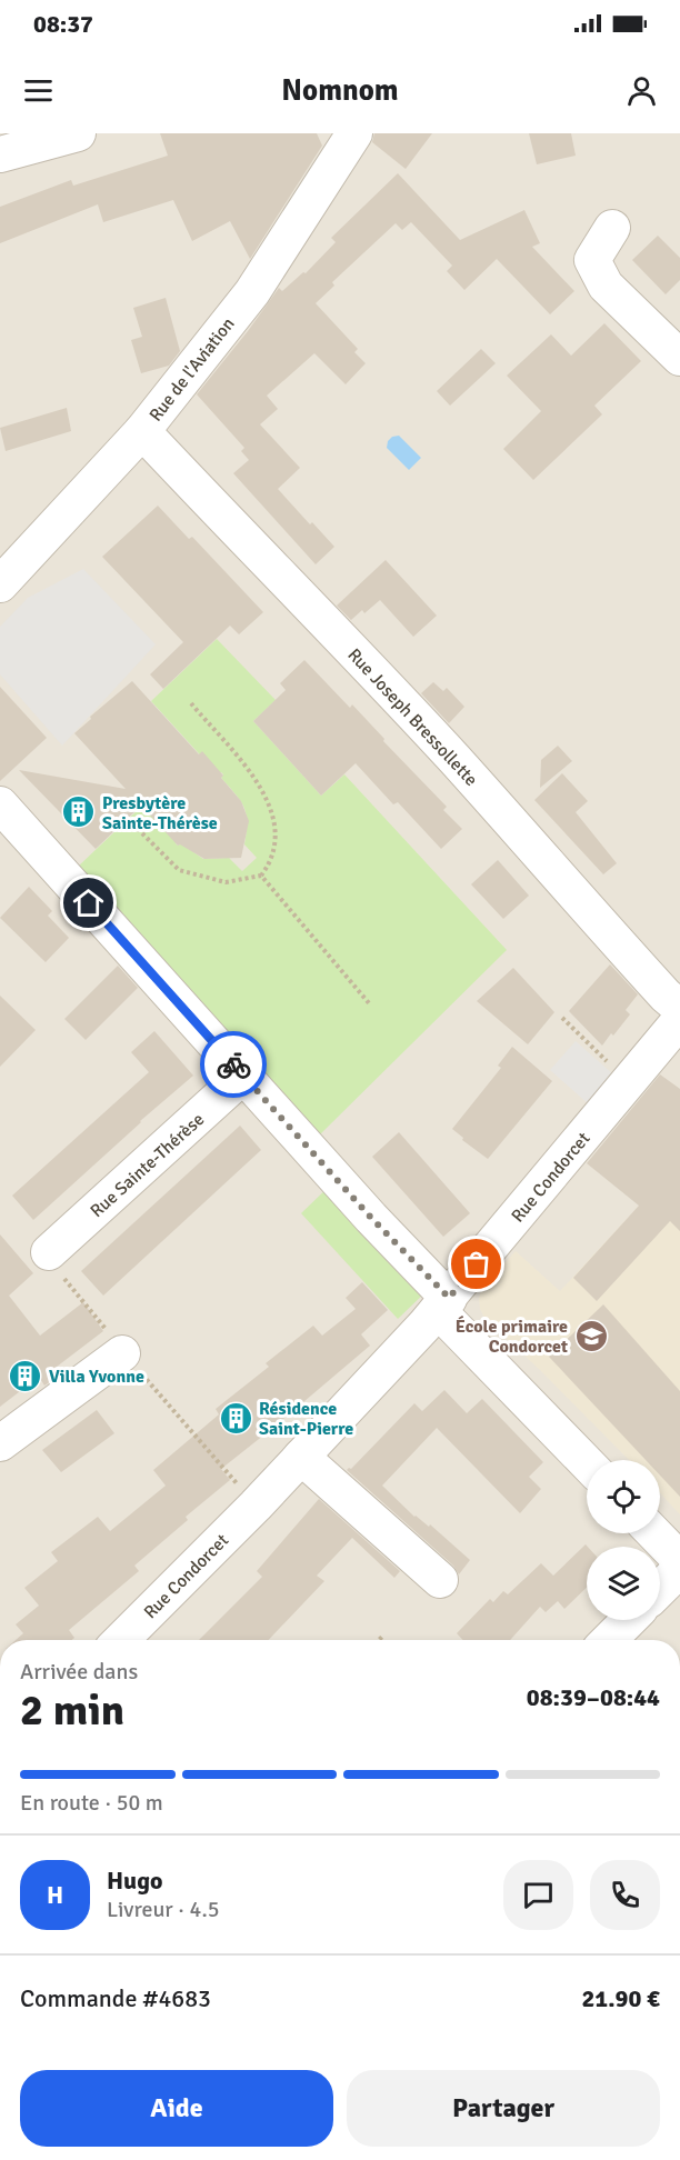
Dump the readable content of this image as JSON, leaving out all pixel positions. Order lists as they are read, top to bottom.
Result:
{
  "streets": {
    "street": [
      "Rue de l'Aviation",
      "Rue Joseph Bressollette",
      "Rue Sainte-Thérèse",
      "Rue Condorcet"
    ]
  },
  "crossings": [
    ["Rue de l'Aviation", "Rue Joseph Bressollette"]
  ],
  "places": {
    "building": ["Presbytère Sainte-Thérèse", "Villa Yvonne", "Résidence Saint-Pierre"],
    "school or university": ["École primaire Condorcet"]
  },
  "page": {
    "status": "08:37",
    "header": "Nomnom",
    "heading": ["2 min", "Arrivée dans", "08:39–08:44"],
    "panel": [
      "Hugo",
      "Livreur · 4.5",
      "Commande #4683",
      "21.90 €"
    ],
    "bar": "En route · 50 m",
    "round": "H",
    "buttons": ["Aide", "Partager"]
  }
}
